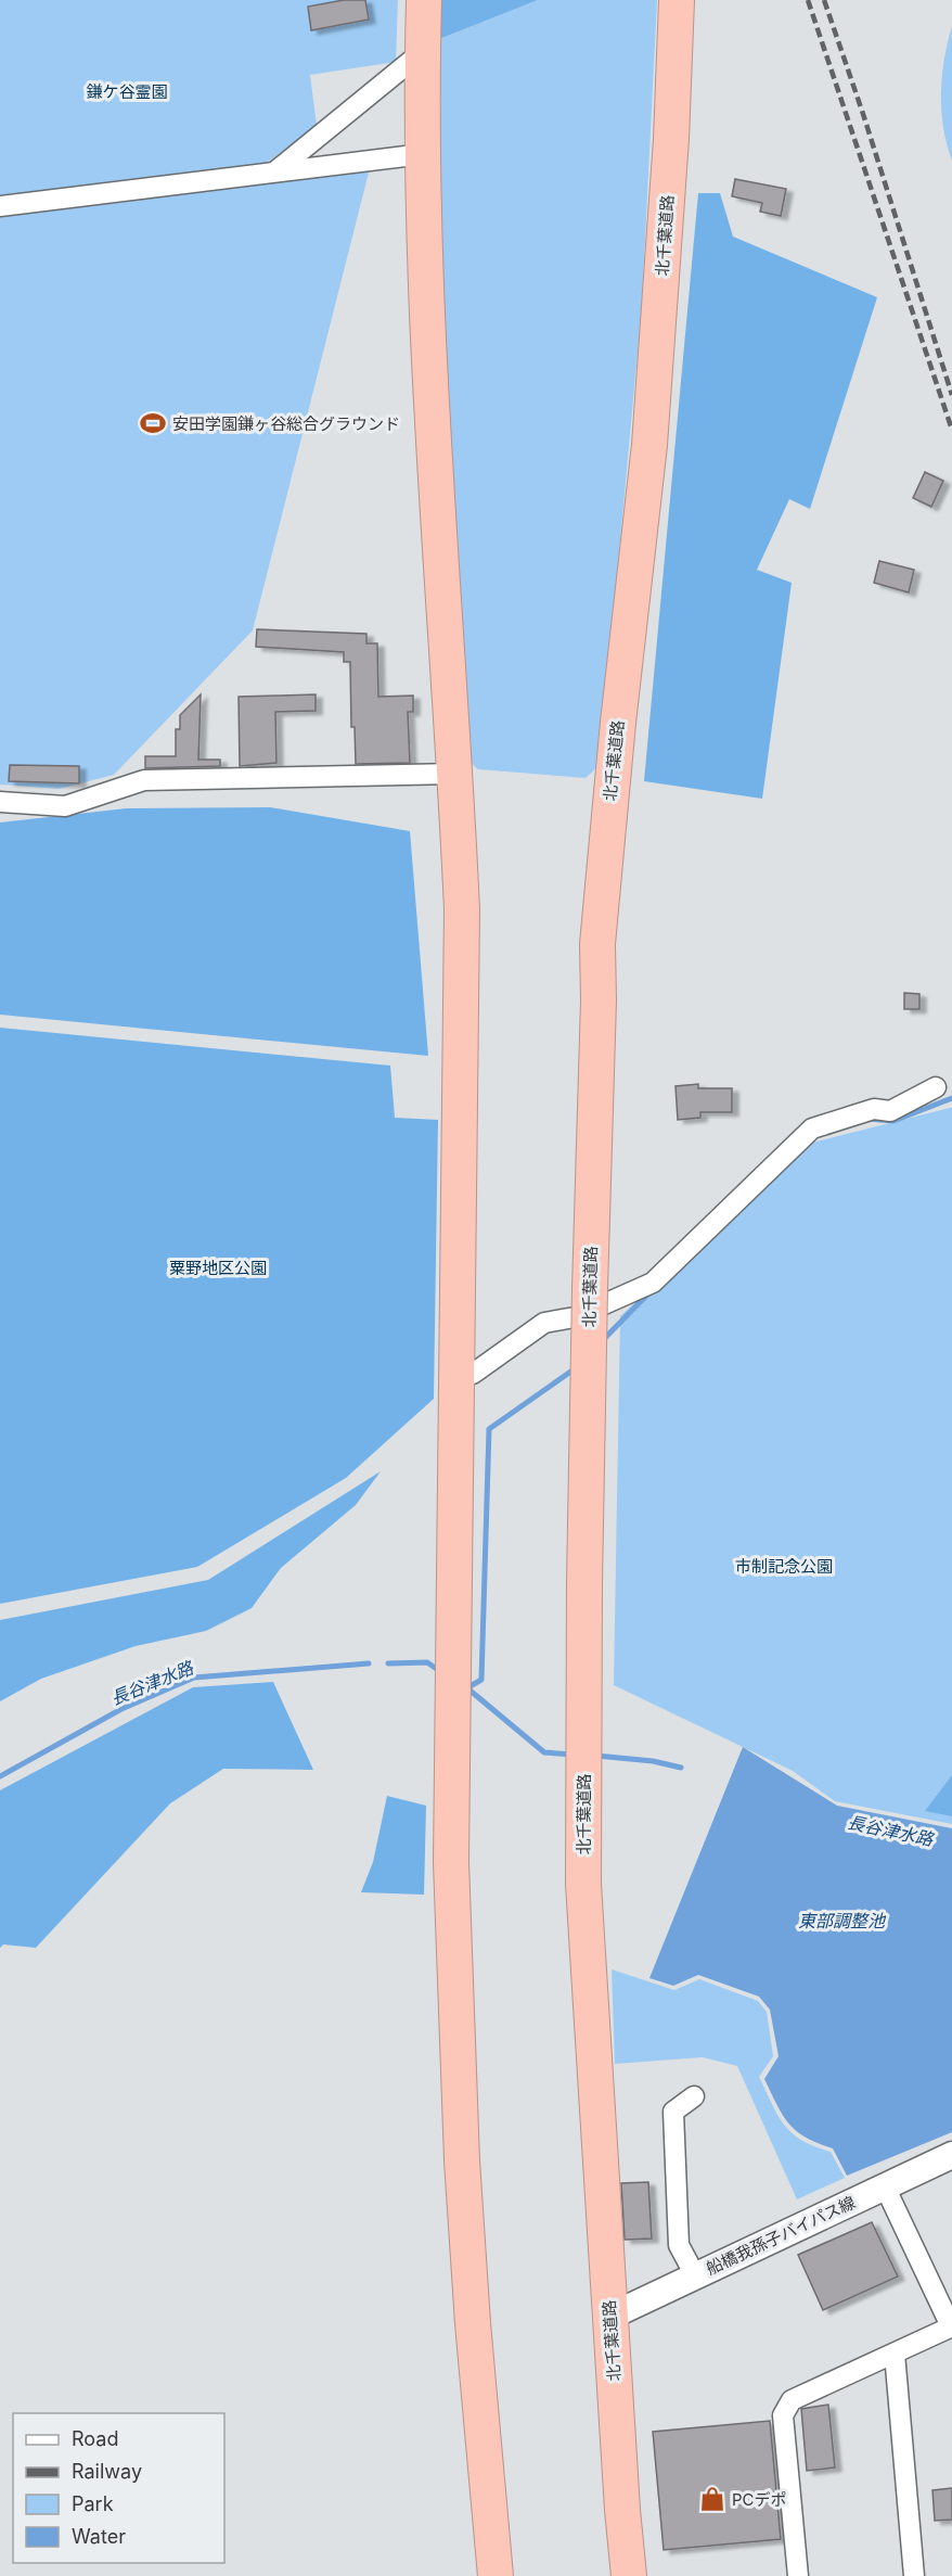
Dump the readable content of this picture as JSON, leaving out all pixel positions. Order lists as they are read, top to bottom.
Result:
{
  "streets": {
    "highway": ["北千葉道路"],
    "street": ["船橋我孫子バイパス線"]
  },
  "crossings": [
    ["北千葉道路", "船橋我孫子バイパス線"]
  ],
  "water": ["長谷津水路", "東部調整池"],
  "parks": ["鎌ケ谷霊園", "粟野地区公園", "市制記念公園"],
  "places": {
    "sports": ["安田学園鎌ヶ谷総合グラウンド"],
    "shop": ["PCデポ"]
  },
  "legend": [
    "Road",
    "Railway",
    "Park",
    "Water"
  ]
}
